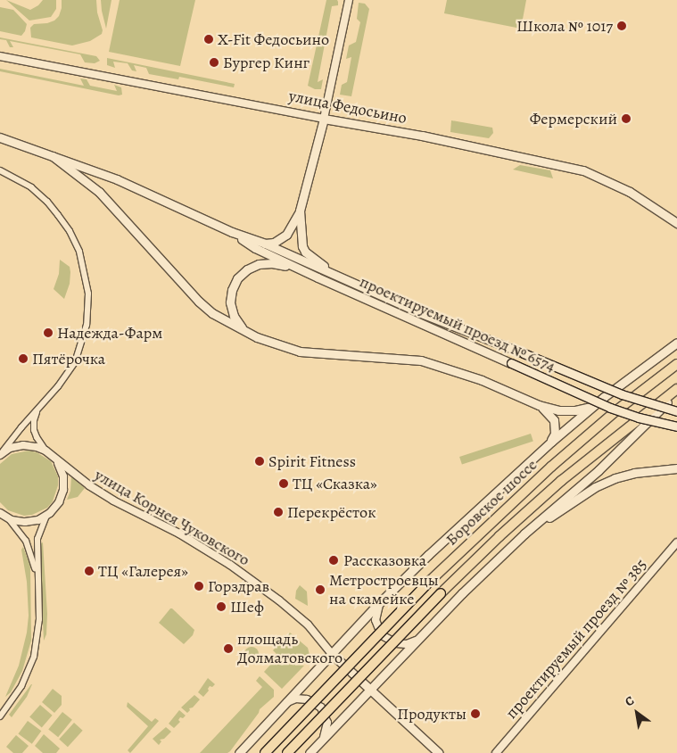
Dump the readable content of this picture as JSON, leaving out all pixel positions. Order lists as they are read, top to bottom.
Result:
{
  "streets": {
    "main road": ["улица Федосьино", "проектируемый проезд № 6574", "Боровское шоссе"],
    "street": ["улица Корнея Чуковского", "проектируемый проезд № 385"]
  },
  "places": [
    "Школа № 1017",
    "X-Fit Федосьино",
    "Бургер Кинг",
    "Фермерский",
    "Надежда-Фарм",
    "Пятёрочка",
    "Spirit Fitness",
    "ТЦ «Сказка»",
    "Перекрёсток",
    "Рассказовка",
    "ТЦ «Галерея»",
    "Горздрав",
    "Метростроевцы на скамейке",
    "Шеф",
    "площадь Долматовского",
    "Продукты"
  ],
  "north": "top left"
}
